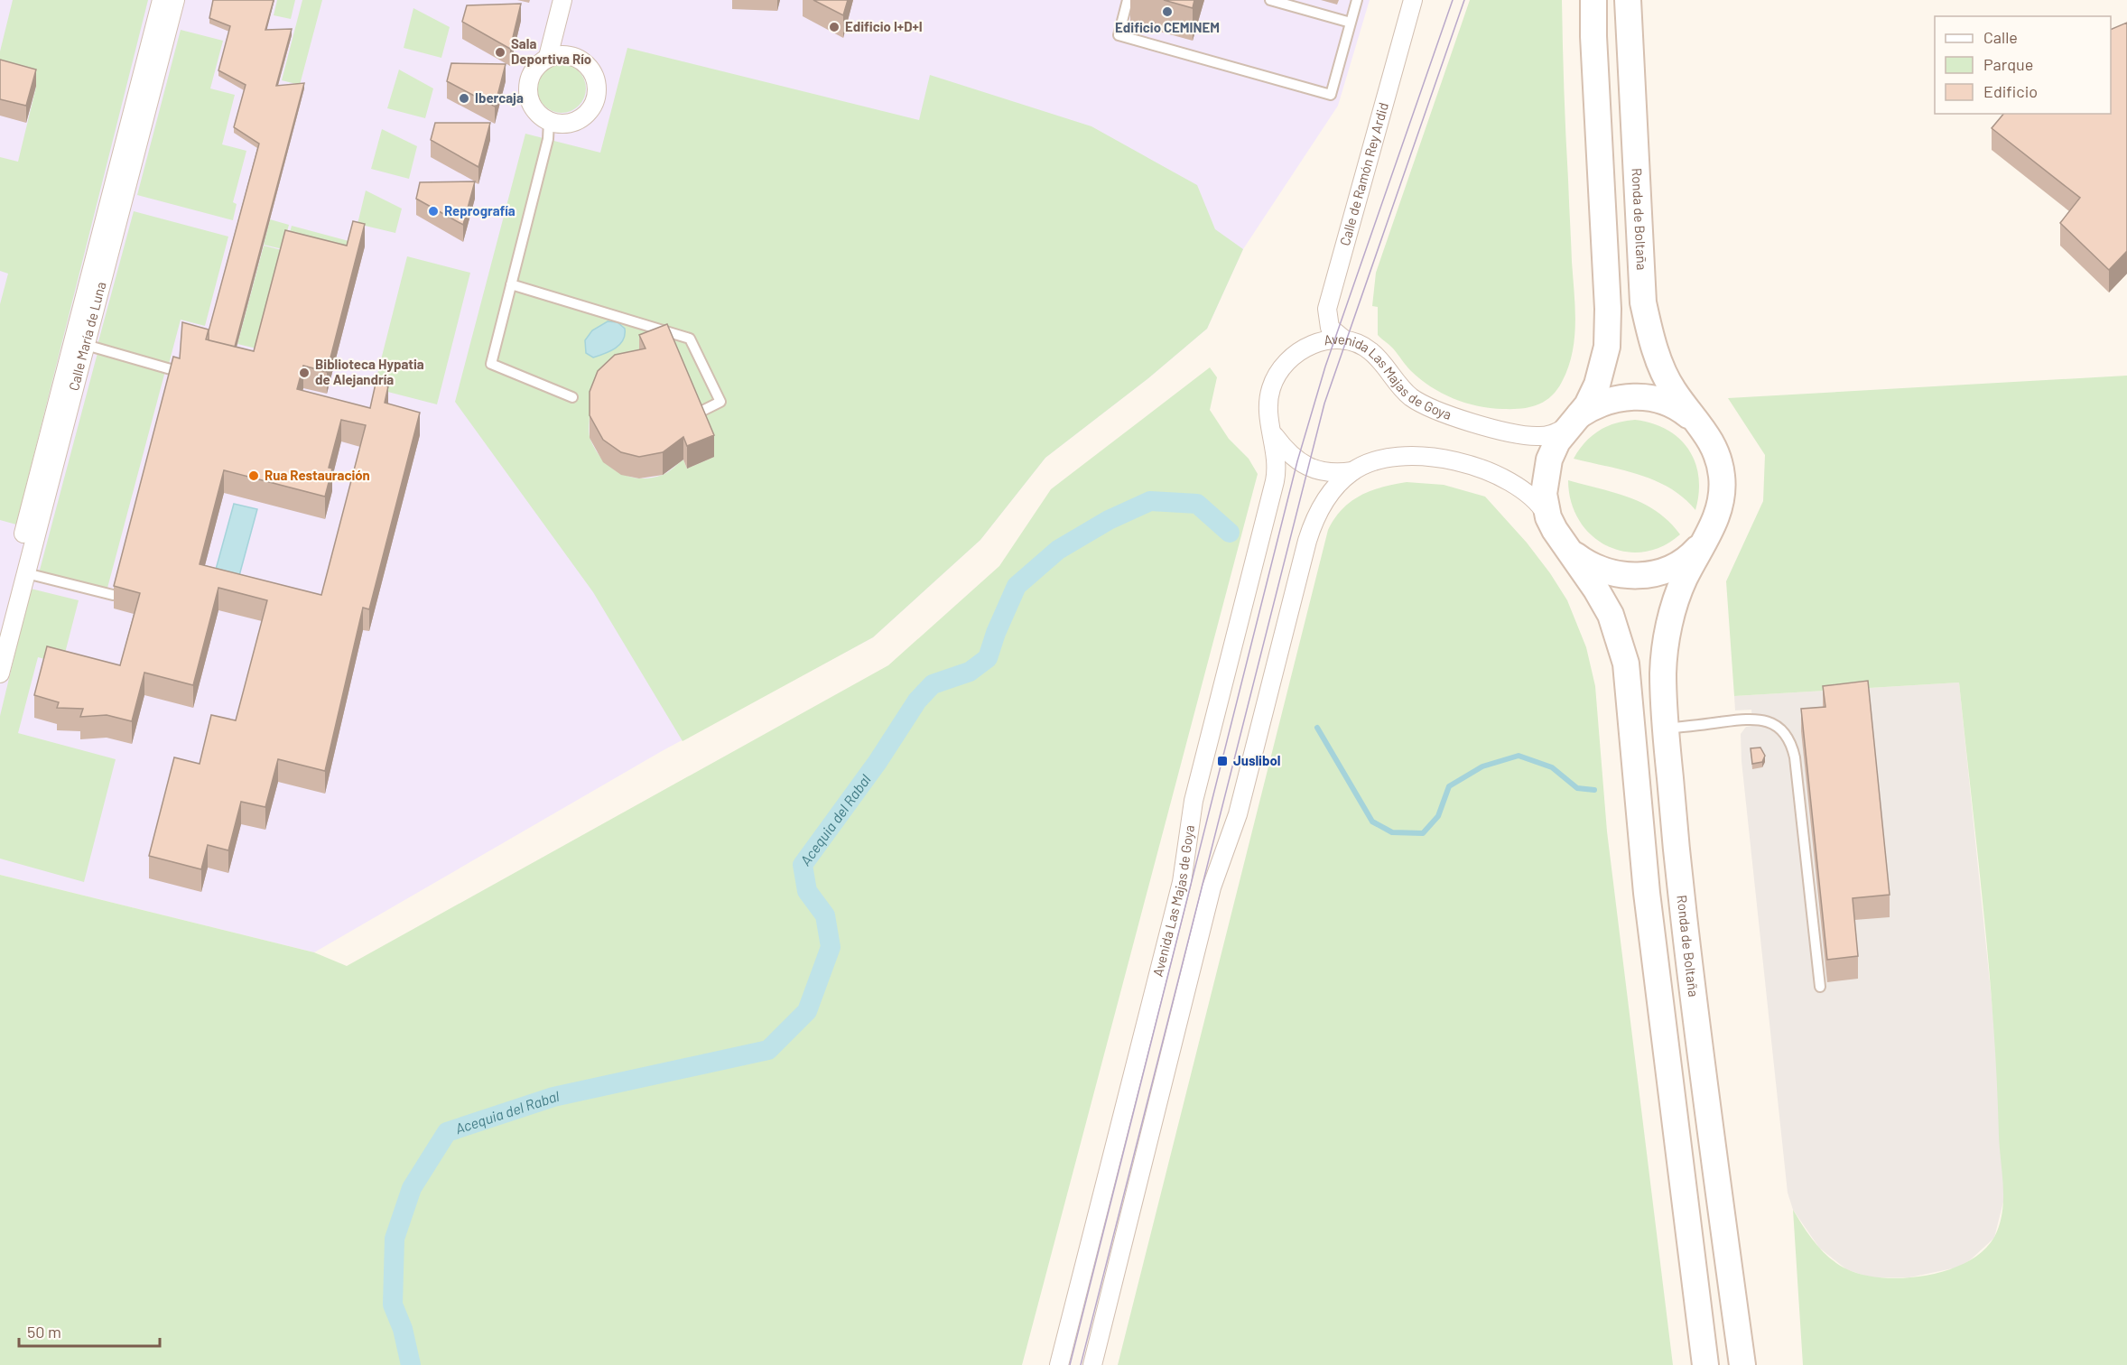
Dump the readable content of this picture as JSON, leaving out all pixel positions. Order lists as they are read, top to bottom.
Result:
{
  "streets": {
    "main road": ["Ronda de Boltaña"],
    "street": ["Calle de Ramón Rey Ardid", "Calle María de Luna", "Avenida Las Majas de Goya"]
  },
  "crossings": [
    ["Calle de Ramón Rey Ardid", "Avenida Las Majas de Goya"],
    ["Ronda de Boltaña", "Avenida Las Majas de Goya"]
  ],
  "water": ["Acequia del Rabal"],
  "places": {
    "other": [
      "Edificio CEMINEM",
      "Edificio I+D+I",
      "Sala Deportiva Río",
      "Ibercaja",
      "Reprografía",
      "Biblioteca Hypatia de Alejandría",
      "Rua Restauración"
    ],
    "transit": ["Juslibol"]
  },
  "legend": ["Calle", "Parque", "Edificio"],
  "scale_bar": "50 m"
}
